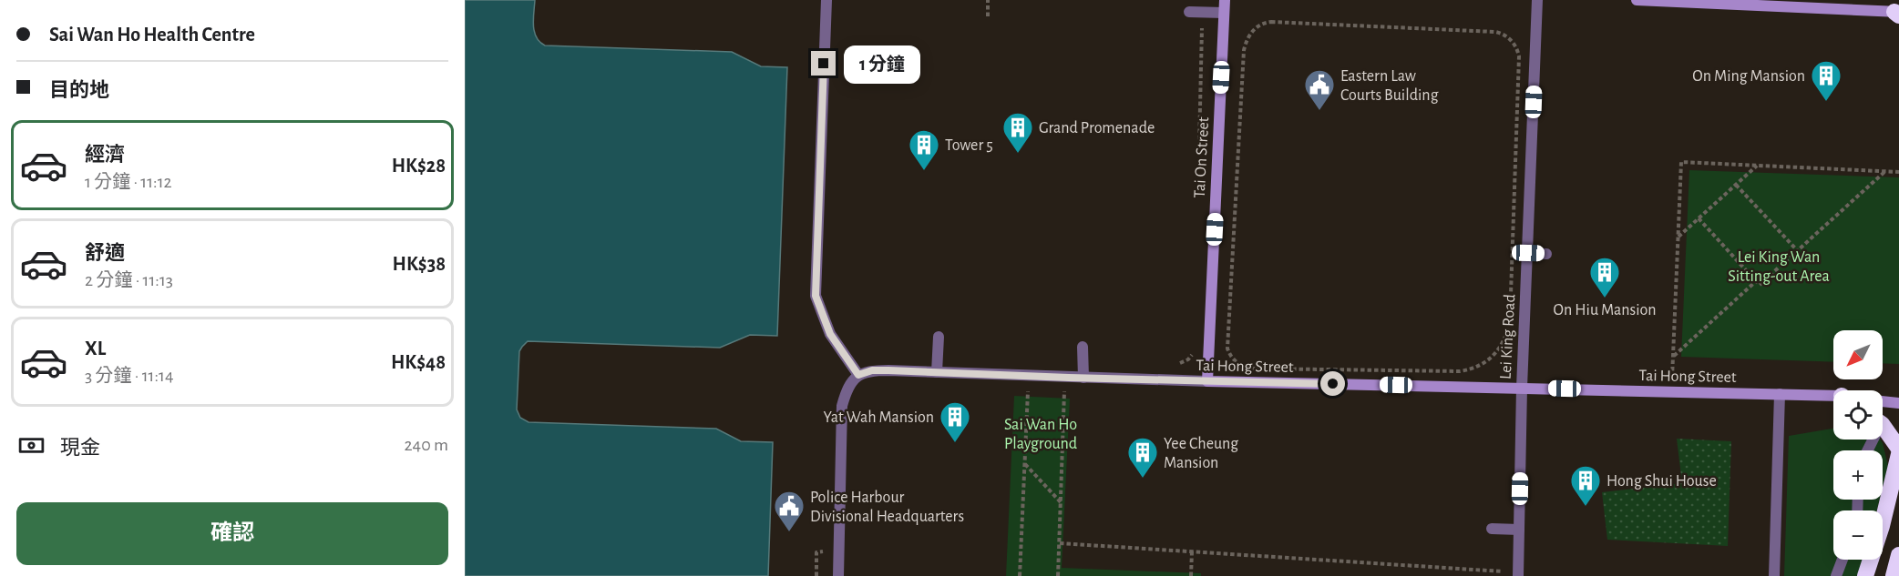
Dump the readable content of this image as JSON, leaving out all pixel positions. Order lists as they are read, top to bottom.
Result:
{
  "streets": {
    "street": ["Tai On Street", "Lei King Road", "Tai Hong Street"]
  },
  "crossings": [
    ["Tai On Street", "Tai Hong Street"],
    ["Lei King Road", "Tai Hong Street"]
  ],
  "parks": ["Lei King Wan Sitting-out Area", "Sai Wan Ho Playground"],
  "places": {
    "building": [
      "On Ming Mansion",
      "Grand Promenade",
      "Tower 5",
      "On Hiu Mansion",
      "Yat Wah Mansion",
      "Yee Cheung Mansion",
      "Hong Shui House"
    ],
    "public building": ["Eastern Law Courts Building", "Police Harbour Divisional Headquarters"]
  },
  "north": "bottom left",
  "page": {
    "banner": ["Sai Wan Ho Health Centre", "目的地"],
    "bubble": "1 分鐘",
    "list": [
      {
        "name": "經濟",
        "note": "1 分鐘 · 11:12",
        "value": "HK$28"
      },
      {
        "name": "舒適",
        "note": "2 分鐘 · 11:13",
        "value": "HK$38"
      },
      {
        "name": "XL",
        "note": "3 分鐘 · 11:14",
        "value": "HK$48"
      }
    ],
    "map_buttons": ["+", "−"],
    "pay": ["現金", "240 m"],
    "buttons": "確認"
  }
}
